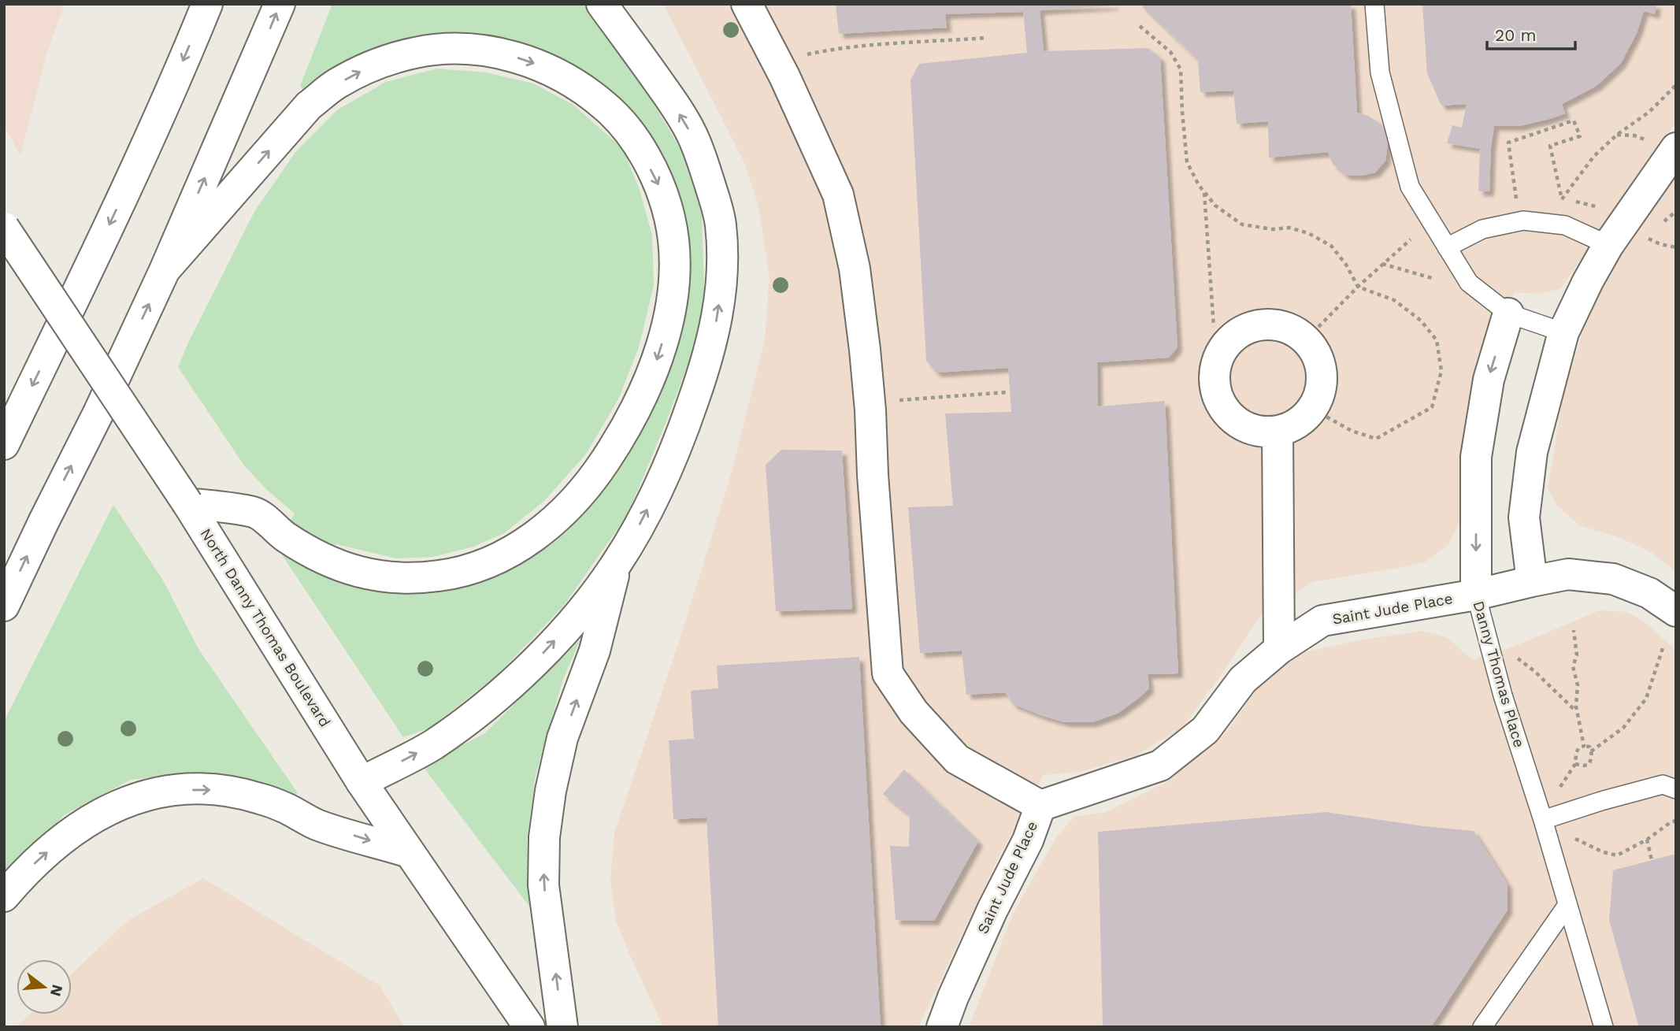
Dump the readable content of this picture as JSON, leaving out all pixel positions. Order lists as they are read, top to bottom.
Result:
{
  "streets": {
    "main road": ["Saint Jude Place", "North Danny Thomas Boulevard", "Danny Thomas Place"]
  },
  "crossings": [
    ["Saint Jude Place", "Danny Thomas Place"]
  ],
  "scale_bar": "20 m",
  "north": "right"
}
